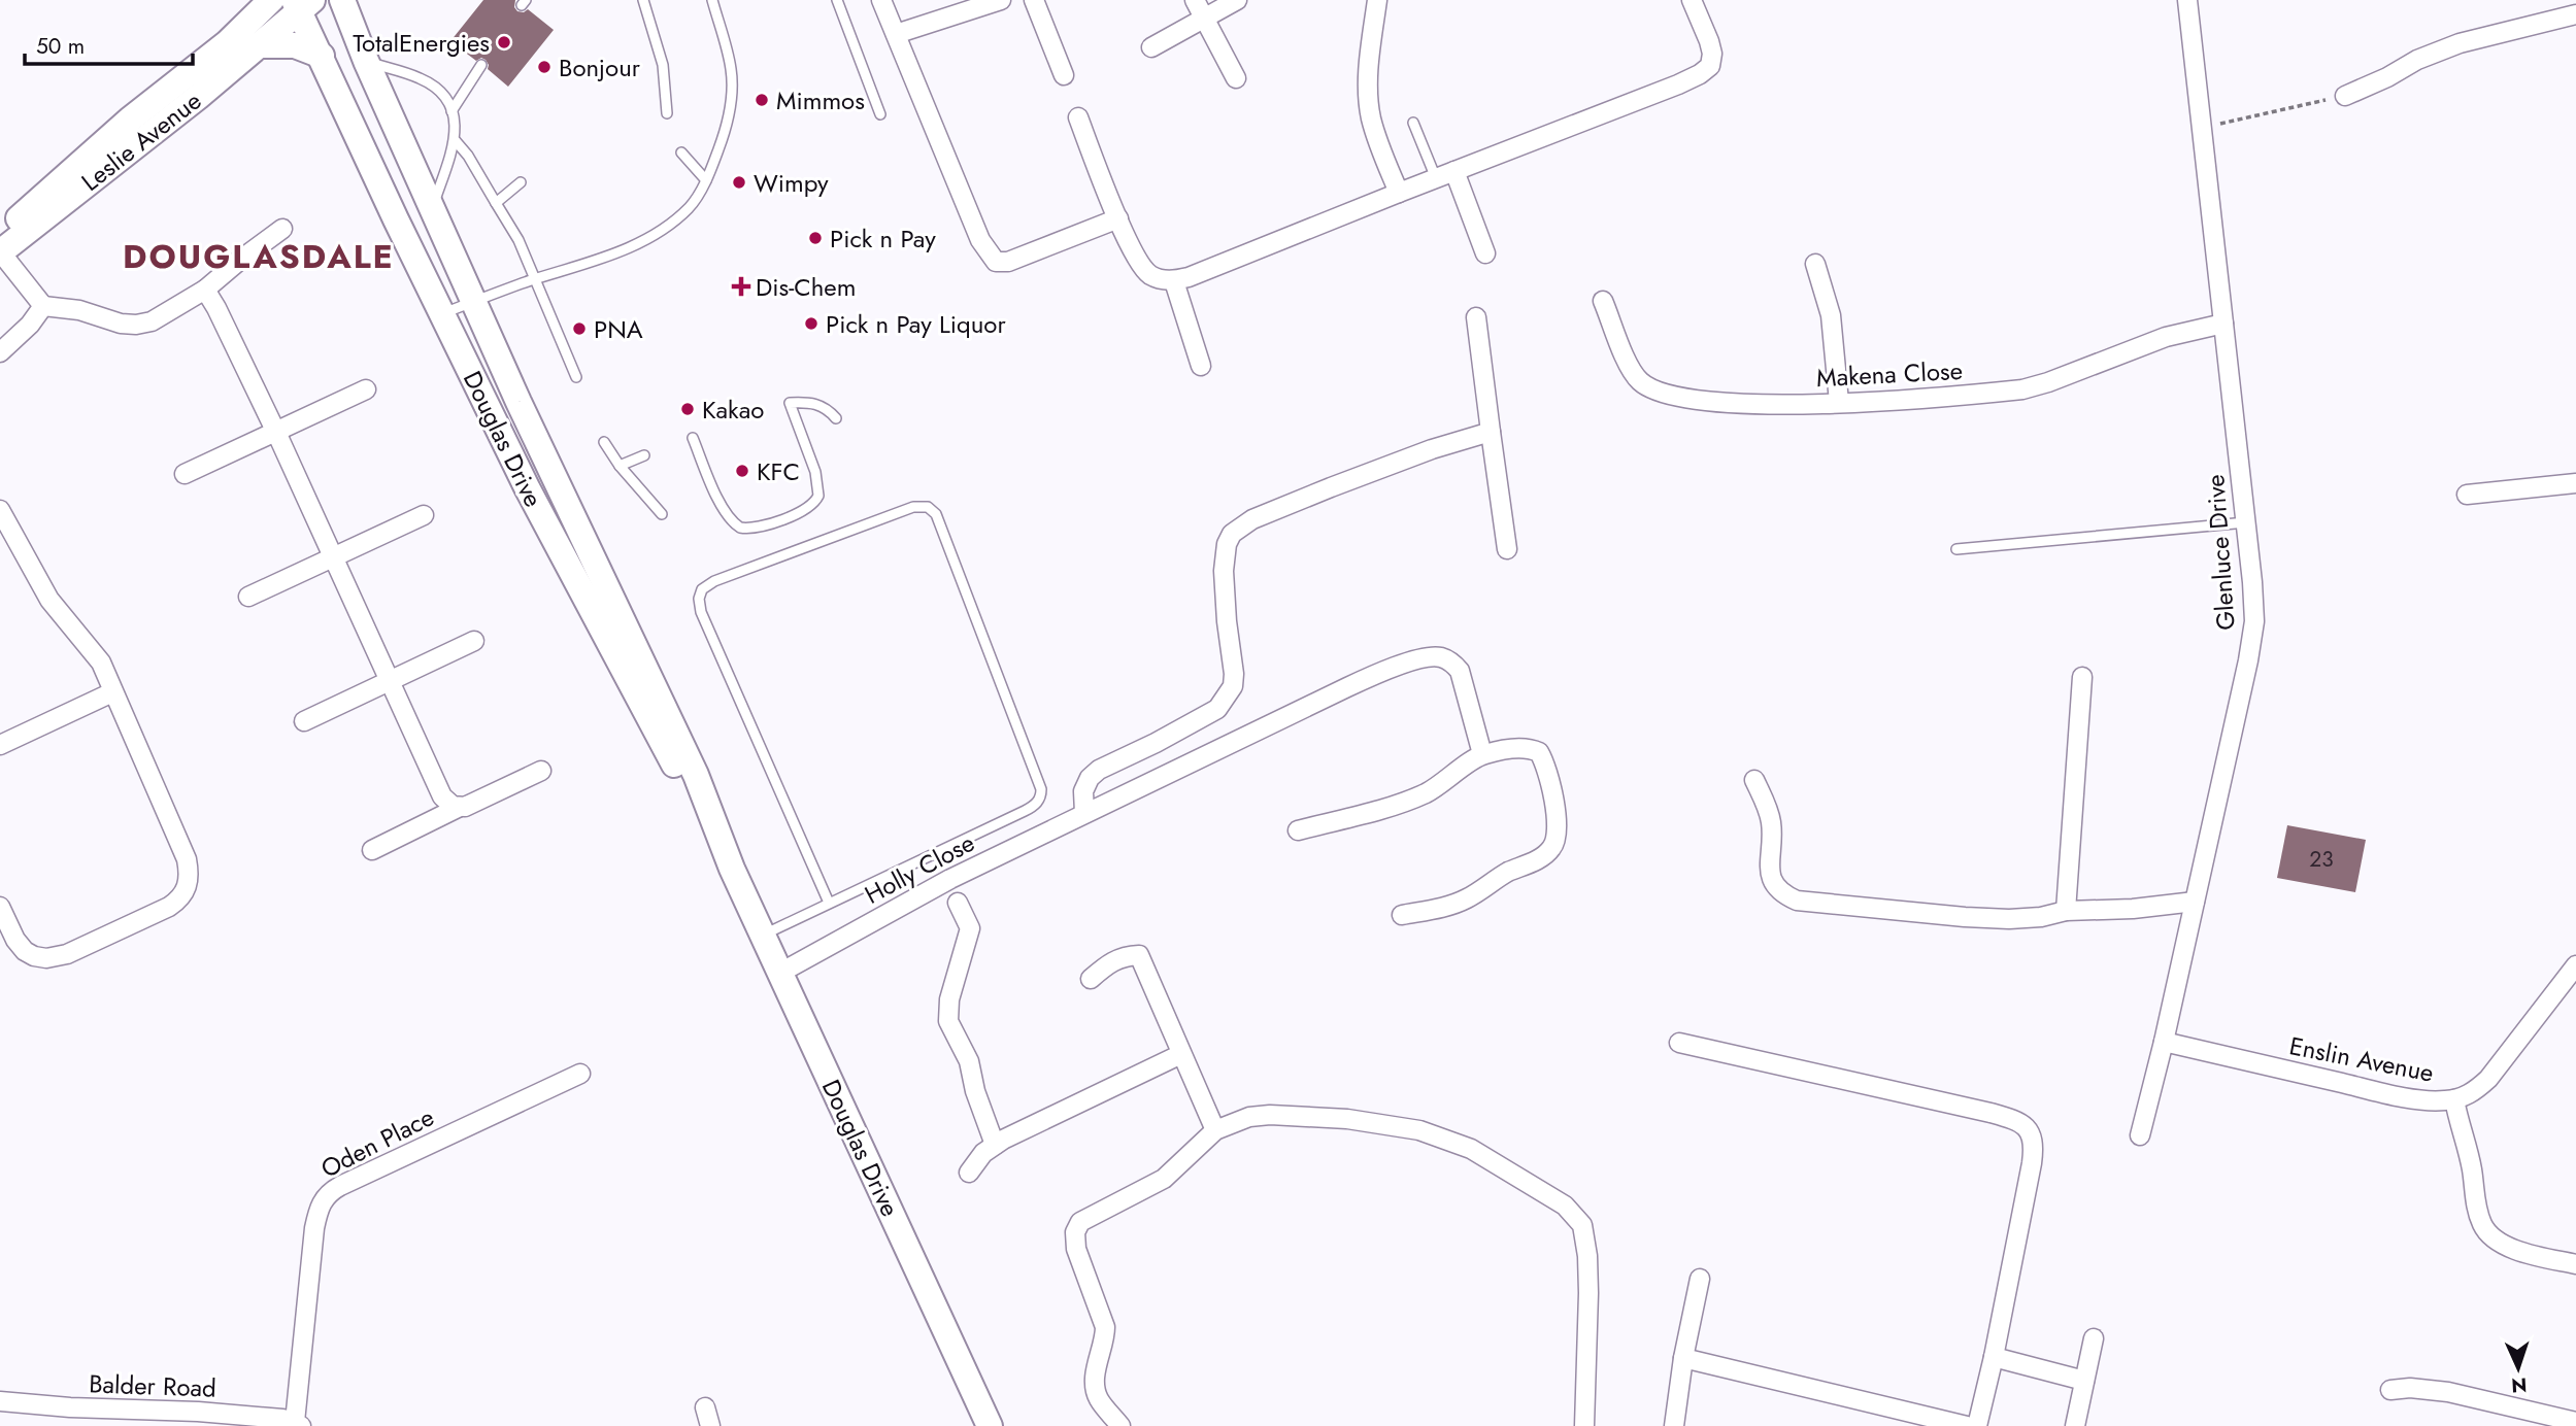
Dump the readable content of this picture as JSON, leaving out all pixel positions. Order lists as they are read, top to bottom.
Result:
{
  "streets": {
    "street": [
      "Leslie Avenue",
      "Makena Close",
      "Douglas Drive",
      "Glenluce Drive",
      "Holly Close",
      "Enslin Avenue",
      "Oden Place",
      "Balder Road"
    ]
  },
  "crossings": [
    ["Leslie Avenue", "Douglas Drive"],
    ["Makena Close", "Glenluce Drive"],
    ["Douglas Drive", "Holly Close"],
    ["Glenluce Drive", "Enslin Avenue"],
    ["Oden Place", "Balder Road"]
  ],
  "districts": ["DOUGLASDALE"],
  "places": {
    "other": [
      "TotalEnergies",
      "Bonjour",
      "Mimmos",
      "Wimpy",
      "Pick n Pay",
      "Pick n Pay Liquor",
      "PNA",
      "Kakao",
      "KFC"
    ],
    "health": ["Dis-Chem"]
  },
  "house_numbers": ["23"],
  "scale_bar": "50 m",
  "north": "bottom"
}
